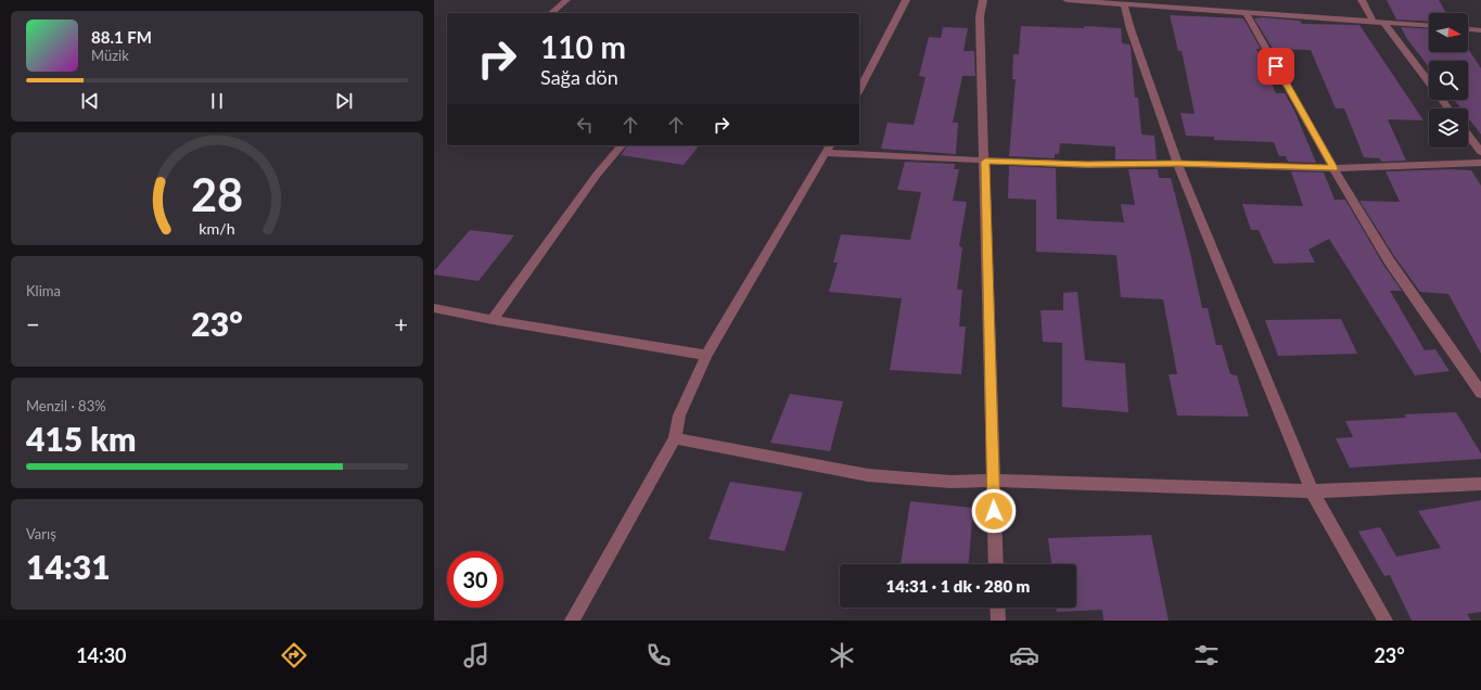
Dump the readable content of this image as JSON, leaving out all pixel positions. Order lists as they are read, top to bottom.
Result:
{
  "north": "right",
  "page": {
    "turn": ["110 m", "Sağa dön"],
    "song": ["88.1 FM", "Müzik"],
    "tile": [
      "Klima",
      ["Menzil · 83%", "415 km"],
      ["Varış", "14:31"]
    ],
    "heat": ["−", "23°", "+"],
    "limit": "30",
    "trip": "14:31 · 1 dk · 280 m",
    "tabs": ["14:30", "23°"],
    "gauge": ["28", "km/h"]
  }
}
